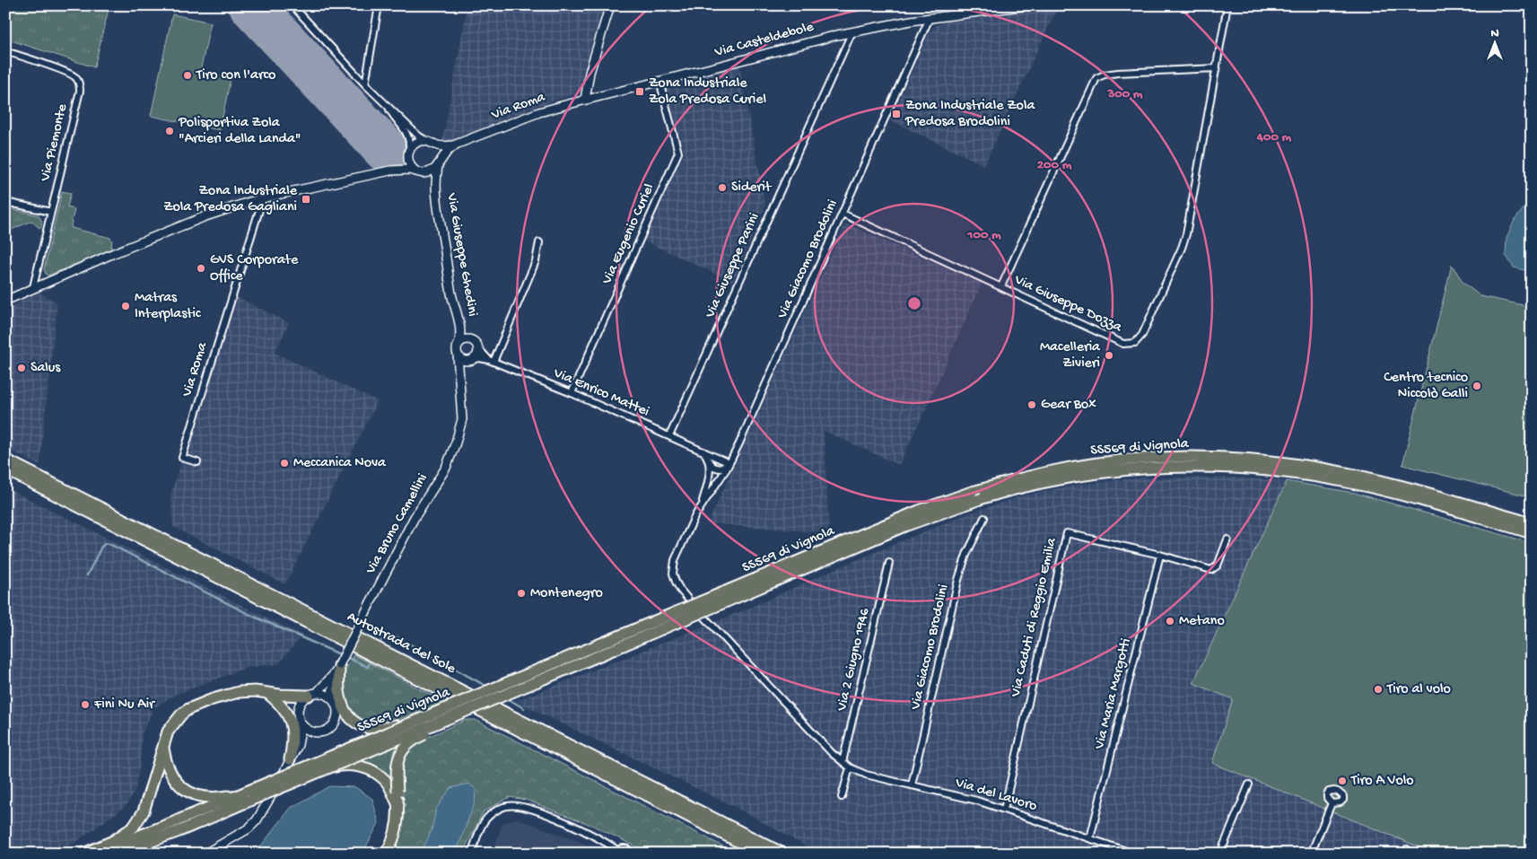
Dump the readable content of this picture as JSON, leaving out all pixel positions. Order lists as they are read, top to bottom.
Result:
{
  "streets": {
    "highway": ["SS569 di Vignola", "Autostrada del Sole"],
    "street": [
      "Via Casteldebole",
      "Via Roma",
      "Via Piemonte",
      "Via Eugenio Curiel",
      "Via Giuseppe Ghedini",
      "Via Giacomo Brodolini",
      "Via Giuseppe Parini",
      "Via Giuseppe Dozza",
      "Via Enrico Mattei",
      "Via Bruno Camellini",
      "Via Caduti di Reggio Emilia",
      "Via 2 Giugno 1946",
      "Via Maria Margotti",
      "Via del Lavoro"
    ]
  },
  "crossings": [
    ["Via Casteldebole", "Via Roma"],
    ["Via Casteldebole", "Via Eugenio Curiel"],
    ["Via Casteldebole", "Via Giacomo Brodolini"],
    ["Via Casteldebole", "Via Giuseppe Parini"],
    ["Via Roma", "Via Piemonte"],
    ["Via Roma", "Via Giuseppe Ghedini"],
    ["Via Eugenio Curiel", "Via Enrico Mattei"],
    ["Via Giuseppe Ghedini", "Via Enrico Mattei"],
    ["Via Giuseppe Ghedini", "Via Bruno Camellini"],
    ["Via Giacomo Brodolini", "Via Giuseppe Dozza"],
    ["Via Giacomo Brodolini", "Via Enrico Mattei"],
    ["Via Giacomo Brodolini", "Via del Lavoro"],
    ["Via Giuseppe Parini", "Via Enrico Mattei"],
    ["Via Enrico Mattei", "Via Bruno Camellini"],
    ["Via Caduti di Reggio Emilia", "Via Maria Margotti"],
    ["Via Caduti di Reggio Emilia", "Via del Lavoro"],
    ["Via 2 Giugno 1946", "Via del Lavoro"],
    ["Via Maria Margotti", "Via del Lavoro"]
  ],
  "places": {
    "other": [
      "Tiro con l'arco",
      "Polisportiva Zola \"Arcieri della Landa\"",
      "Siderit",
      "GVS Corporate Office",
      "Matras Interplastic",
      "Macelleria Zivieri",
      "Salus",
      "Centro tecnico Niccolò Galli",
      "Gear Box",
      "Meccanica Nova",
      "Montenegro",
      "Metano",
      "Tiro al volo",
      "Fini Nu Air",
      "Tiro A Volo"
    ],
    "transit": ["Zona Industriale Zola Predosa Curiel", "Zona Industriale Zola Predosa Brodolini", "Zona Industriale Zola Predosa Gagliani"]
  },
  "north": "top",
  "rings": [
    "300 m",
    "400 m",
    "200 m",
    "100 m"
  ]
}
